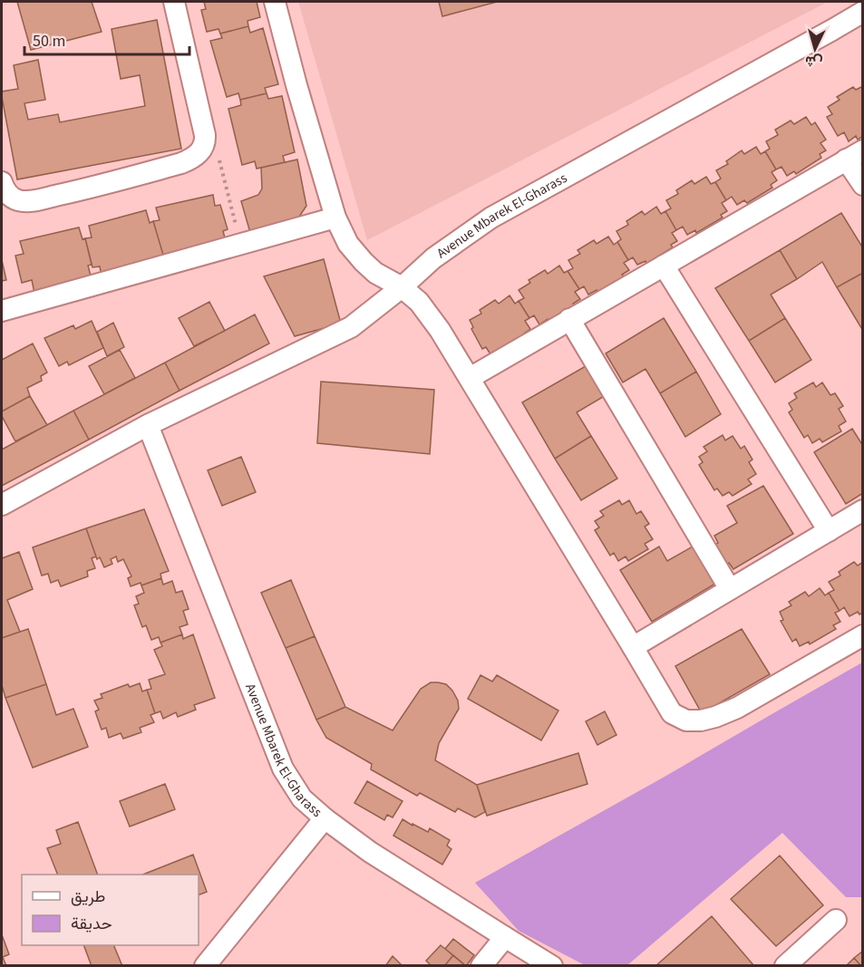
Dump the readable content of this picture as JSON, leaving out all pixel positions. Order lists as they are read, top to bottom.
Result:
{
  "streets": {
    "street": ["Avenue Mbarek El-Gharass"]
  },
  "legend": ["طريق", "حديقة"],
  "scale_bar": "50 m",
  "north": "bottom"
}
